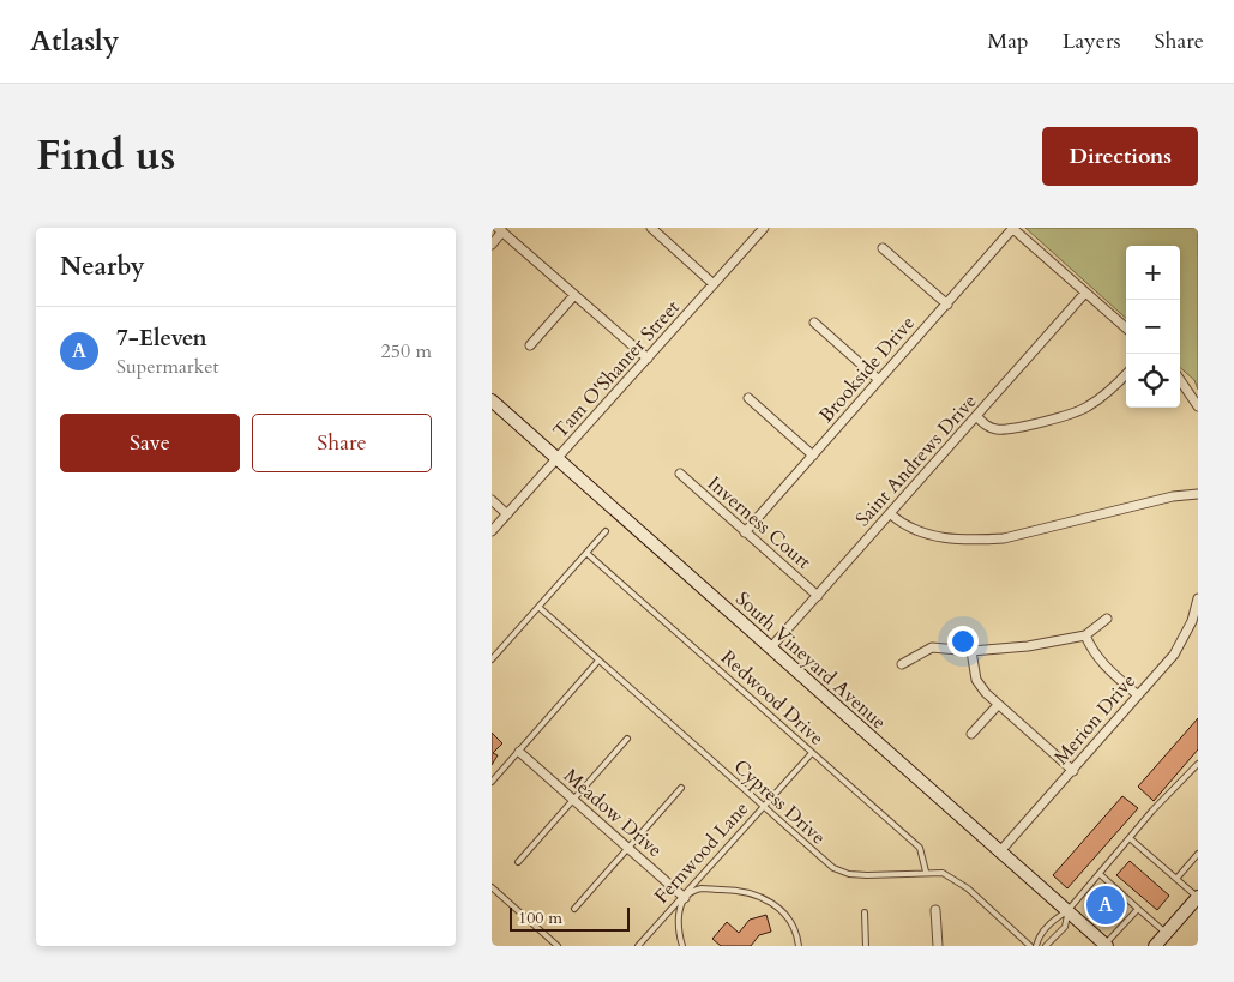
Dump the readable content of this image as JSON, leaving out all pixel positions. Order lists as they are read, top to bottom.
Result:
{
  "streets": {
    "main road": ["South Vineyard Avenue"],
    "street": [
      "Tam O'Shanter Street",
      "Brookside Drive",
      "Saint Andrews Drive",
      "Inverness Court",
      "Merion Drive",
      "Meadow Drive"
    ],
    "lane": ["Redwood Drive", "Cypress Drive", "Fernwood Lane"]
  },
  "crossings": [
    ["Tam O'Shanter Street", "South Vineyard Avenue"],
    ["Brookside Drive", "Inverness Court"],
    ["Saint Andrews Drive", "Inverness Court"],
    ["Saint Andrews Drive", "South Vineyard Avenue"],
    ["South Vineyard Avenue", "Merion Drive"],
    ["Redwood Drive", "Cypress Drive"],
    ["Redwood Drive", "Fernwood Lane"],
    ["Cypress Drive", "Fernwood Lane"],
    ["Meadow Drive", "Fernwood Lane"]
  ],
  "scale_bar": "100 m",
  "page": {
    "header": "Atlasly",
    "nav": ["Map", "Layers", "Share"],
    "title": "Find us",
    "buttons": [
      "Directions",
      ["Save", "Share"]
    ],
    "heading": "Nearby",
    "map_buttons": ["+", "−"],
    "list": [
      {
        "mark": "A",
        "name": "7-Eleven",
        "note": "Supermarket",
        "value": "250 m"
      }
    ],
    "pins": "A",
    "scale": "100 m"
  }
}
